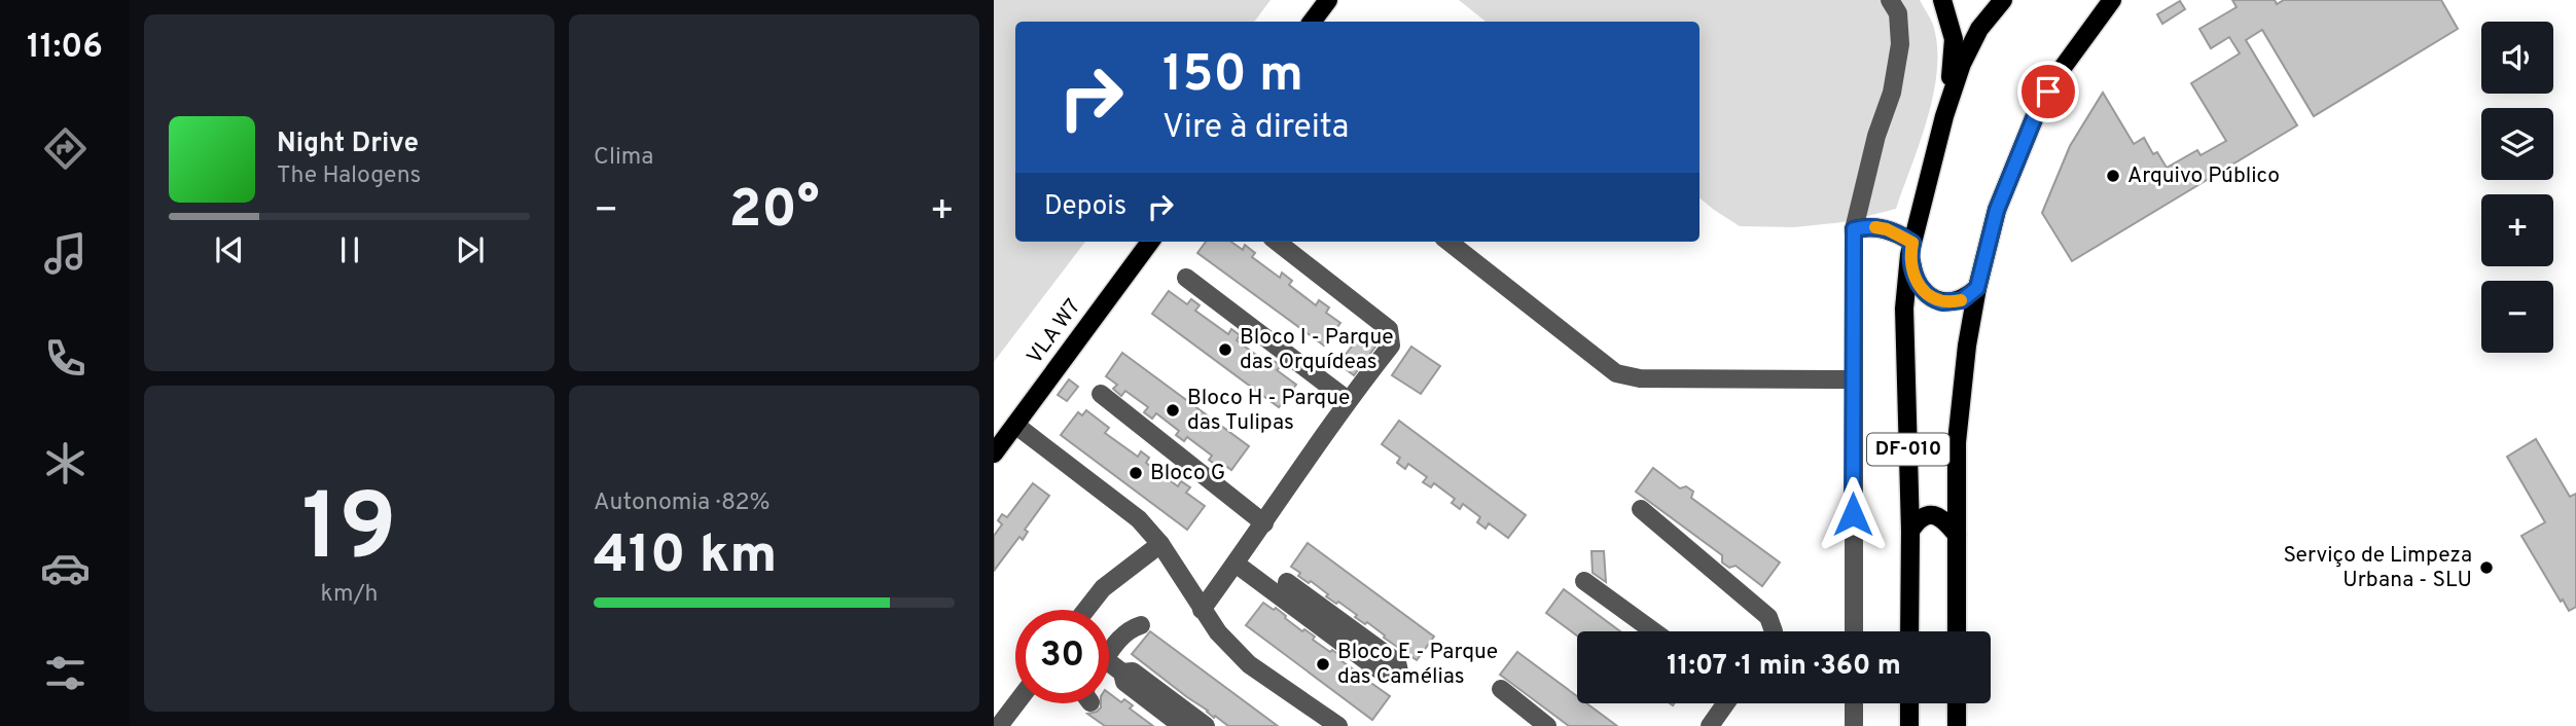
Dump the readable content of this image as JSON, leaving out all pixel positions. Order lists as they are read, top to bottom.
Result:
{
  "streets": {
    "main road": ["VLA W7", "DF-010"]
  },
  "places": [
    "Arquivo Público",
    "Bloco I - Parque das Orquídeas",
    "Bloco H - Parque das Tulipas",
    "Bloco G",
    "Serviço de Limpeza Urbana - SLU",
    "Bloco E - Parque das Camélias"
  ],
  "page": {
    "tabs": "11:06",
    "tile": [
      "Clima",
      ["19", "km/h"],
      ["Autonomia · 82%", "410 km"]
    ],
    "map_buttons": ["+", "−"],
    "turn": ["150 m", "Vire à direita"],
    "song": ["Night Drive", "The Halogens"],
    "then": "Depois",
    "heat": ["−", "20°", "+"],
    "limit": "30",
    "trip": "11:07 · 1 min · 360 m"
  }
}
